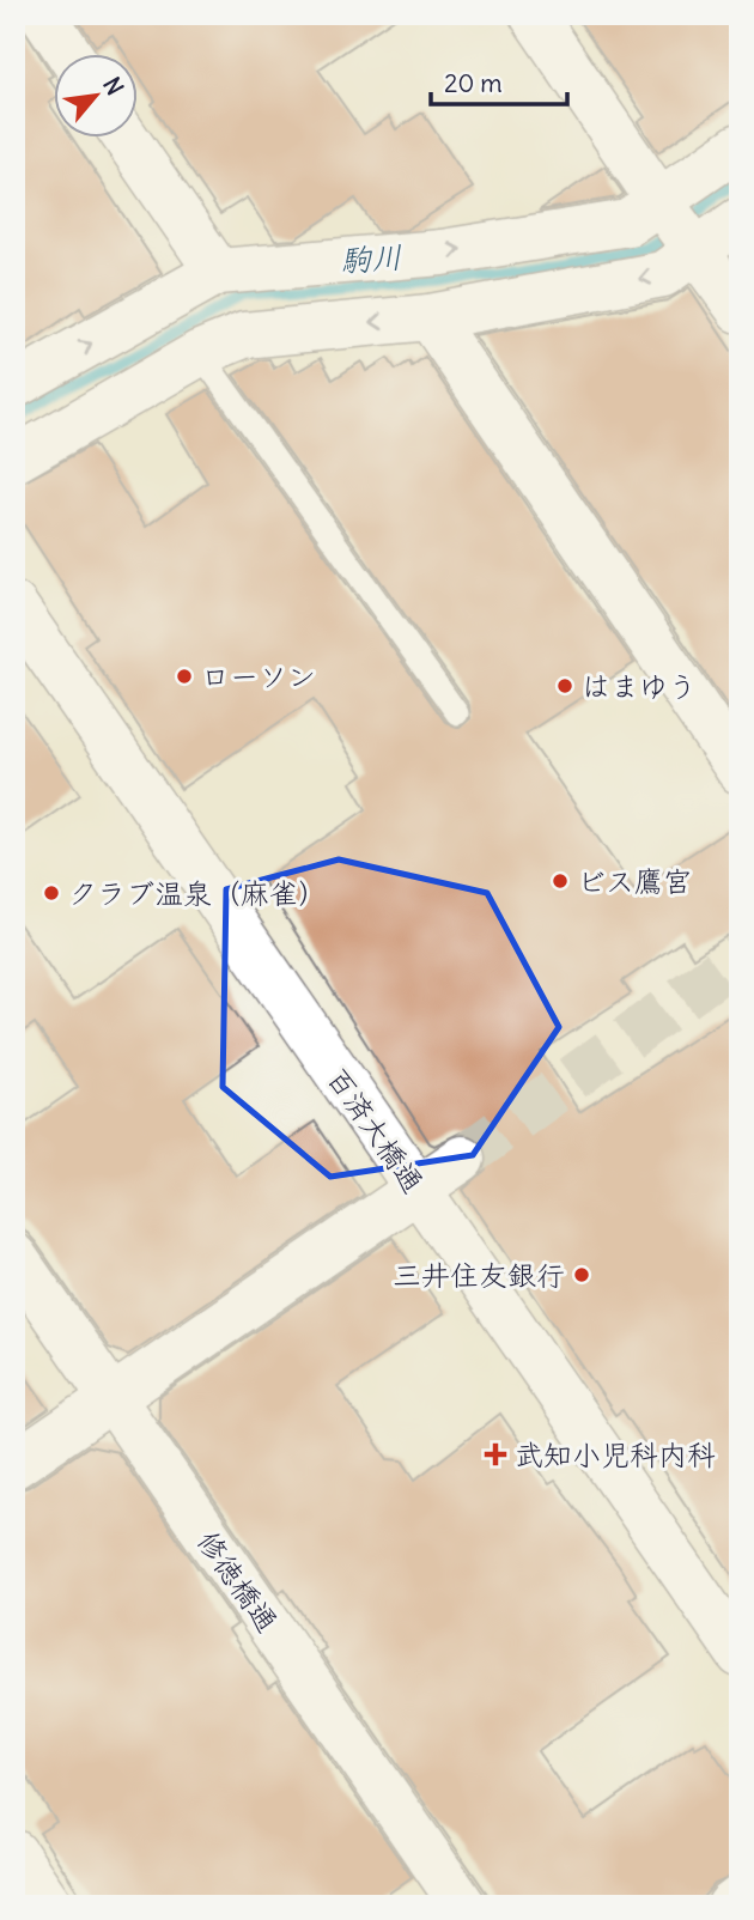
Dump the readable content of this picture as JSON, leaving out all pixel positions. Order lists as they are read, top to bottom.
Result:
{
  "streets": {
    "street": ["百済大橋通", "修徳橋通"]
  },
  "water": ["駒川"],
  "places": {
    "other": [
      "ローソン",
      "はまゆう",
      "ビス鷹宮",
      "クラブ温泉（麻雀）",
      "三井住友銀行"
    ],
    "health": ["武知小児科内科"]
  },
  "scale_bar": "20 m",
  "north": "top right"
}
